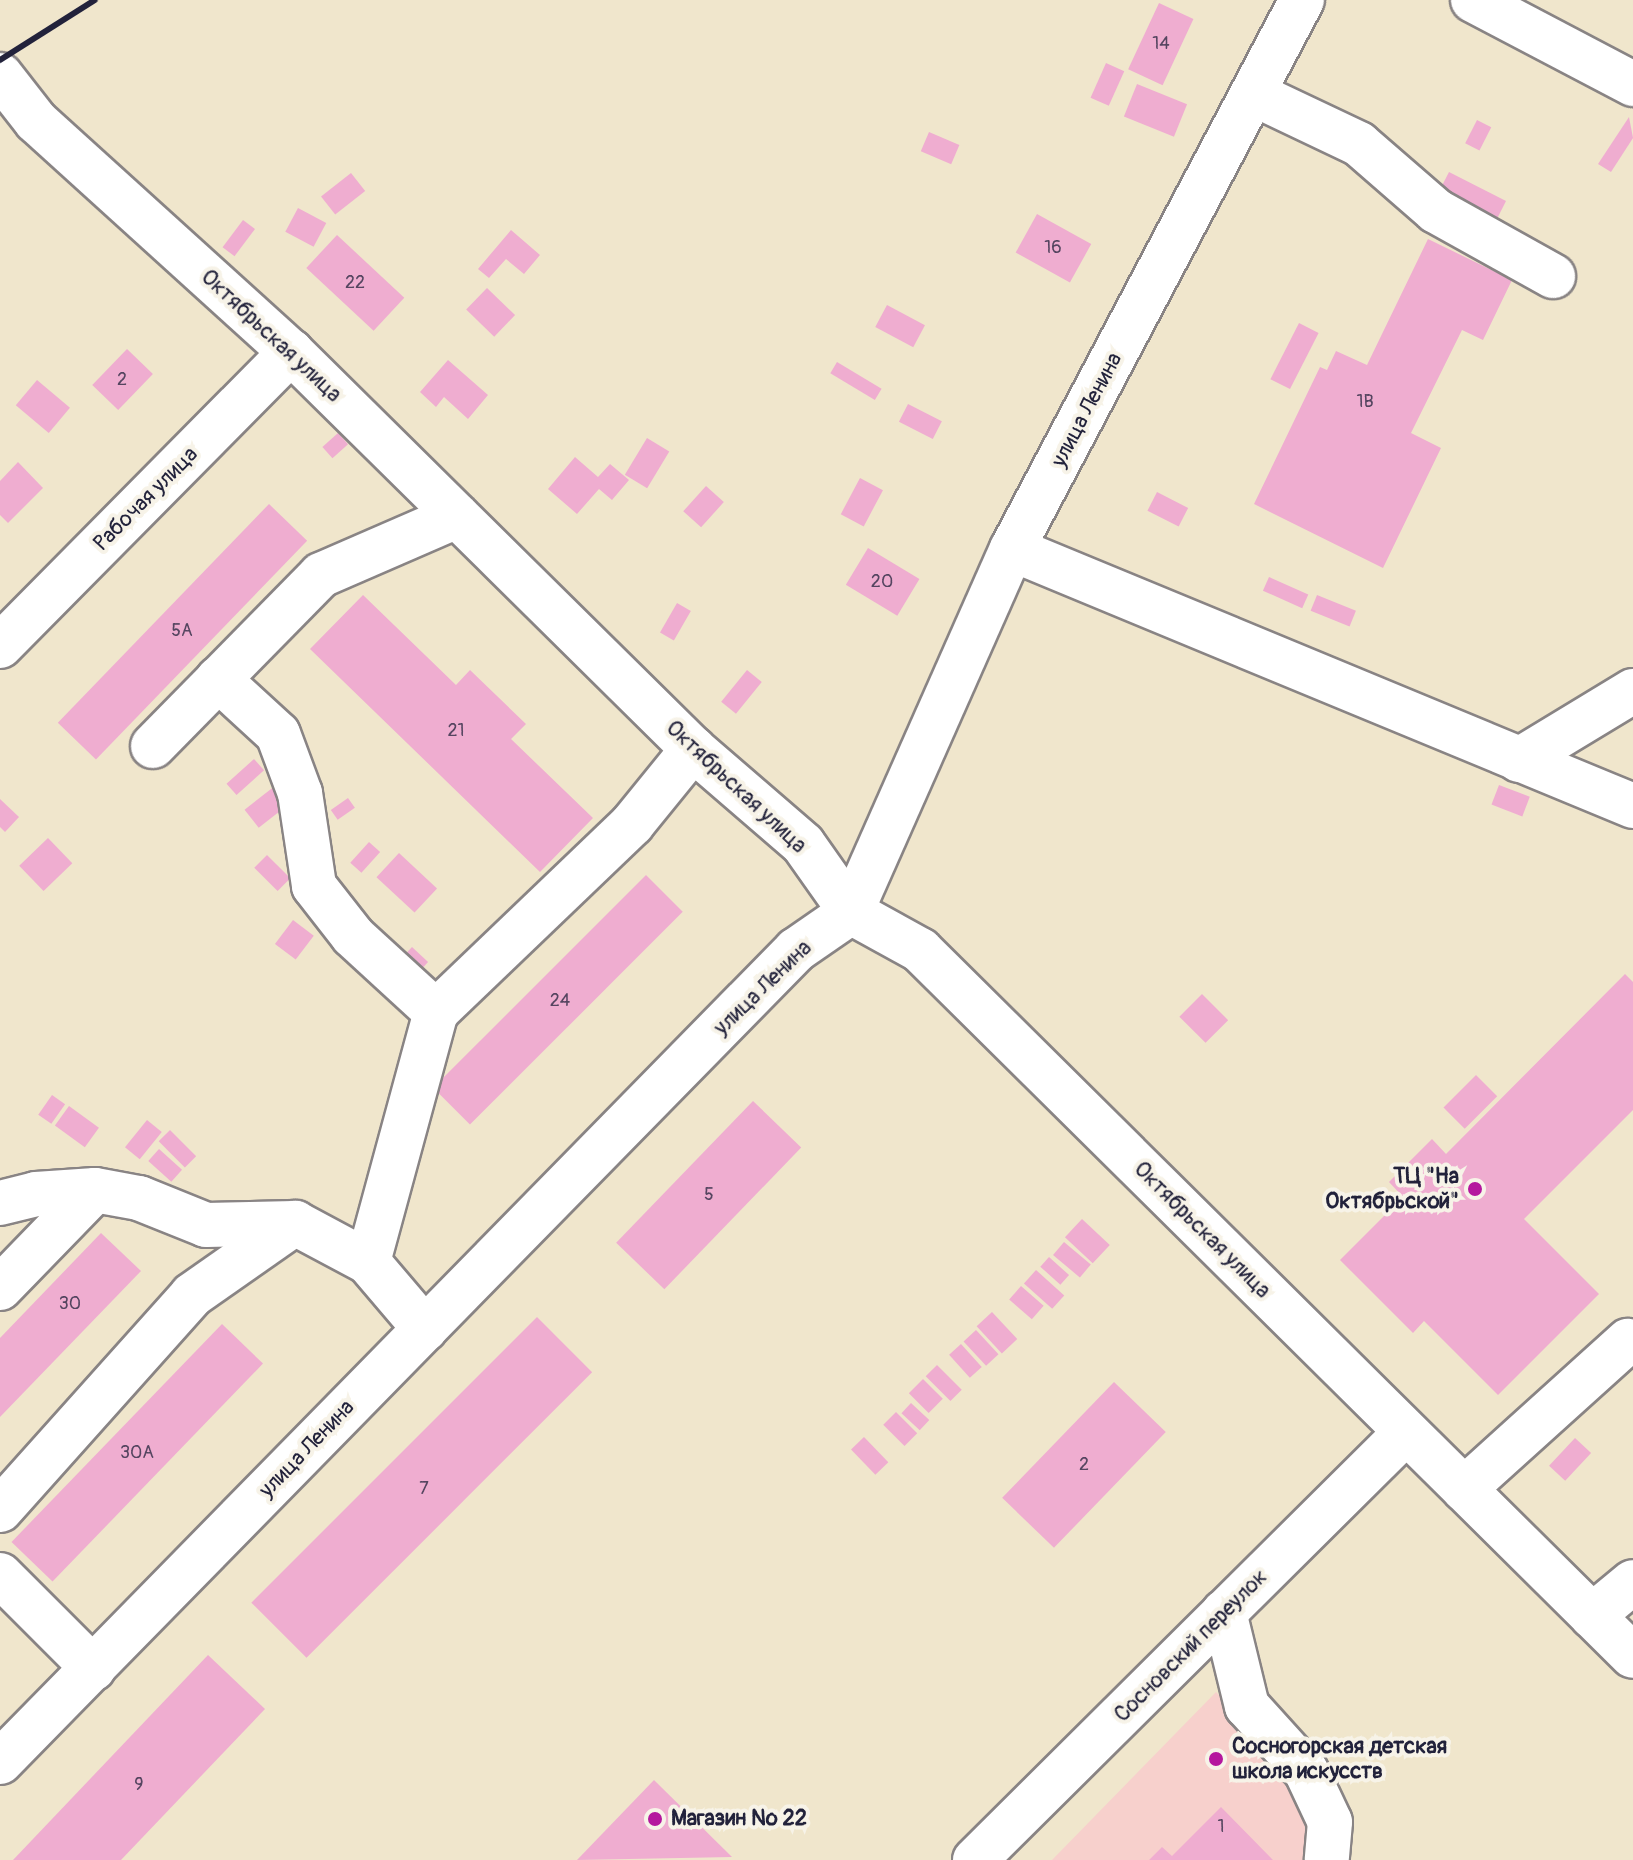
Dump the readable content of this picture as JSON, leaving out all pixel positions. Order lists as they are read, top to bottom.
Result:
{
  "streets": {
    "street": [
      "Октябрьская улица",
      "улица Ленина",
      "Рабочая улица",
      "Сосновский переулок"
    ]
  },
  "crossings": [
    ["Октябрьская улица", "улица Ленина"],
    ["Октябрьская улица", "Рабочая улица"],
    ["Октябрьская улица", "Сосновский переулок"]
  ],
  "places": ["ТЦ \"На Октябрьской\"", "Сосногорская детская школа искусств", "Магазин № 22"],
  "house_numbers": [
    "14",
    "16",
    "22",
    "2",
    "1В",
    "20",
    "5А",
    "21",
    "24",
    "5",
    "30",
    "30А",
    "2",
    "7",
    "9",
    "1"
  ]
}
